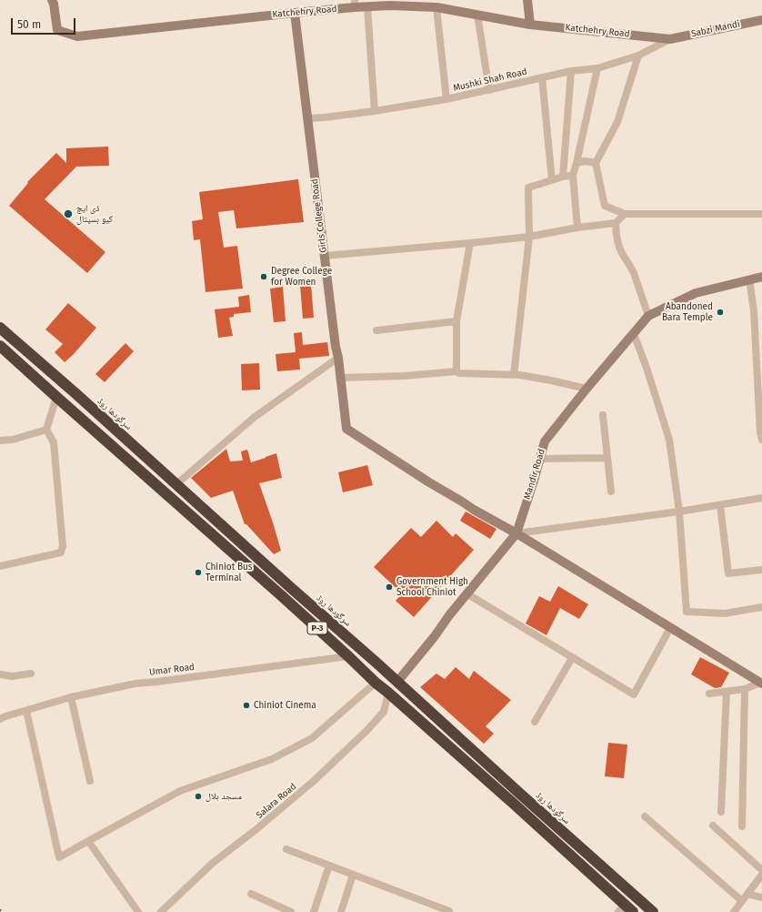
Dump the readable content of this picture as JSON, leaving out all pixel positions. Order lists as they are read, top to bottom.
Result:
{
  "streets": {
    "highway": ["سرگودھا روڈ", "P-3"],
    "street": [
      "Katchehry Road",
      "Sabzi Mandi",
      "Mushki Shah Road",
      "Girls College Road",
      "Mandir Road",
      "Umar Road",
      "Salara Road"
    ]
  },
  "crossings": [
    ["Katchehry Road", "Sabzi Mandi"],
    ["Katchehry Road", "Mushki Shah Road"],
    ["Katchehry Road", "Girls College Road"],
    ["Sabzi Mandi", "Mushki Shah Road"],
    ["Mushki Shah Road", "Girls College Road"],
    ["Girls College Road", "Mandir Road"],
    ["سرگودھا روڈ", "Mandir Road"],
    ["P-3", "Umar Road"],
    ["P-3", "Salara Road"]
  ],
  "places": [
    "ڈی ایچ کیو ہسپتال",
    "Degree College for Women",
    "Abandoned Bara Temple",
    "Chiniot Bus Terminal",
    "Government High School Chiniot",
    "Chiniot Cinema",
    "مسجد بلال"
  ],
  "scale_bar": "50 m"
}
